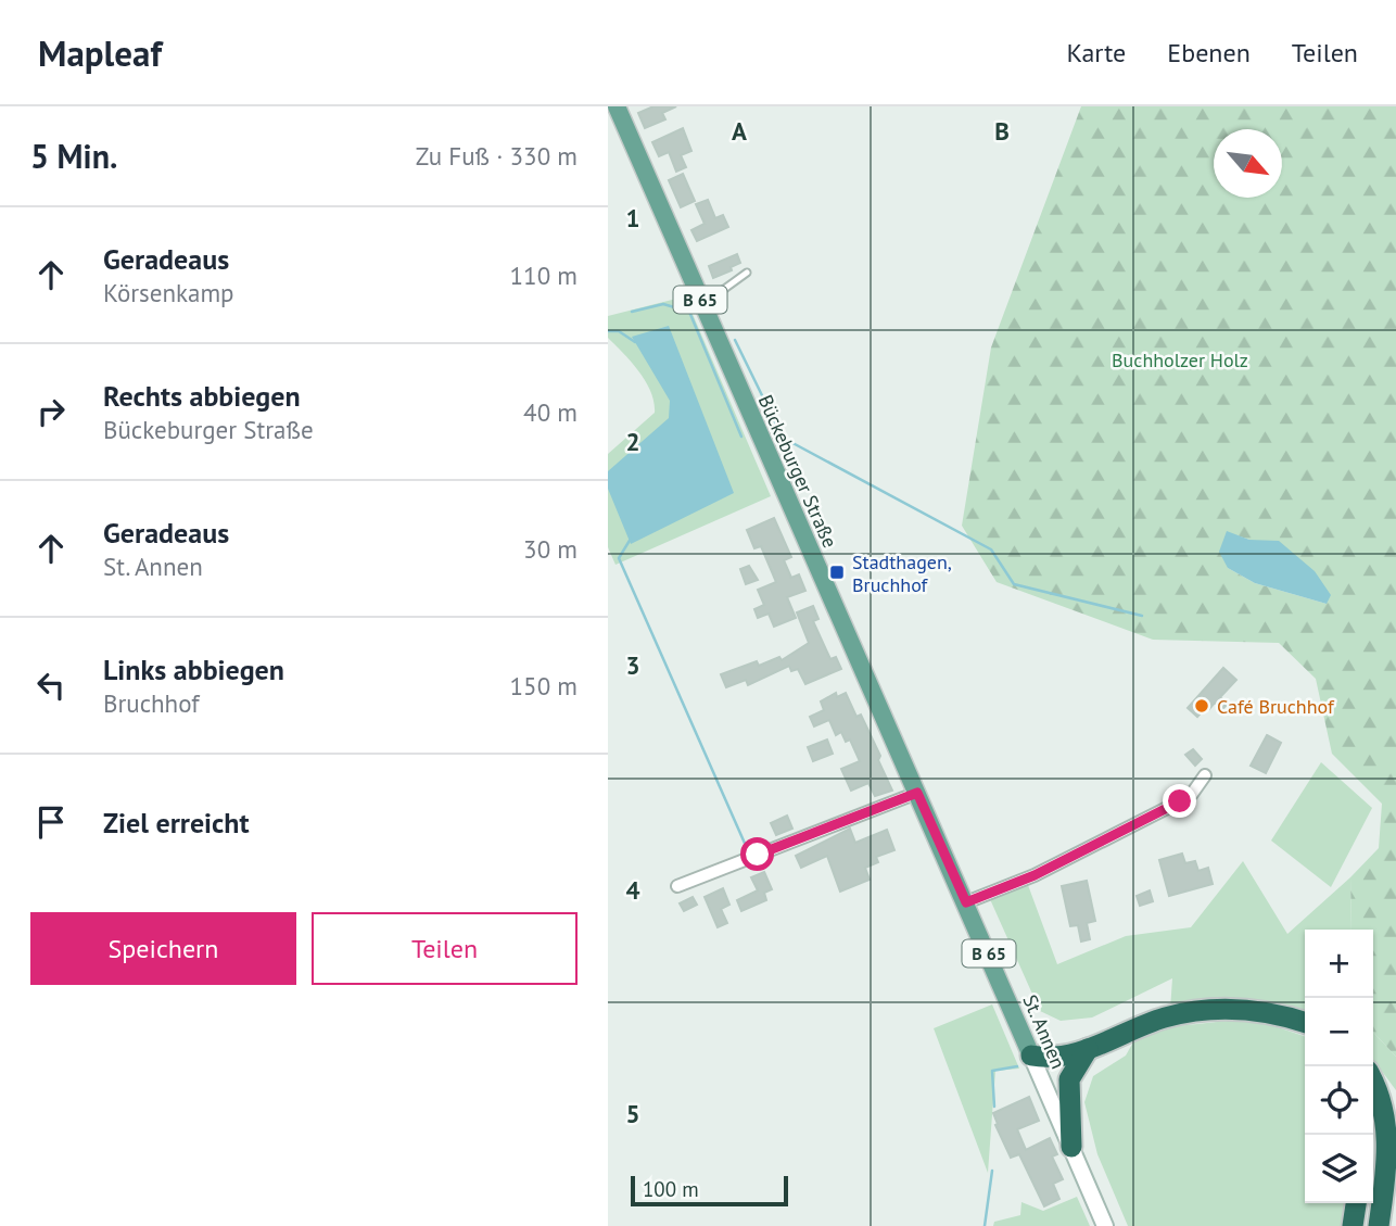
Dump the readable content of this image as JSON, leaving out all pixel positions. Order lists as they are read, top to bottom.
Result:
{
  "streets": {
    "main road": ["B 65", "Bückeburger Straße", "St. Annen"]
  },
  "crossings": [
    ["Bückeburger Straße", "St. Annen"]
  ],
  "parks": ["Buchholzer Holz"],
  "places": {
    "transit": ["Stadthagen, Bruchhof"],
    "other": ["Café Bruchhof"]
  },
  "scale_bar": "100 m",
  "north": "bottom right",
  "page": {
    "header": "Mapleaf",
    "nav": ["Karte", "Ebenen", "Teilen"],
    "heading": ["5 Min.", "Zu Fuß · 330 m"],
    "list": [
      ["Geradeaus", "Körsenkamp", "110 m"],
      ["Rechts abbiegen", "Bückeburger Straße", "40 m"],
      ["Geradeaus", "St. Annen", "30 m"],
      ["Links abbiegen", "Bruchhof", "150 m"],
      "Ziel erreicht"
    ],
    "buttons": ["Speichern", "Teilen"],
    "map_buttons": ["+", "−"],
    "scale": "100 m"
  },
  "grid": {
    "columns": ["A", "B"],
    "rows": [
      "1",
      "2",
      "3",
      "4",
      "5"
    ]
  }
}
